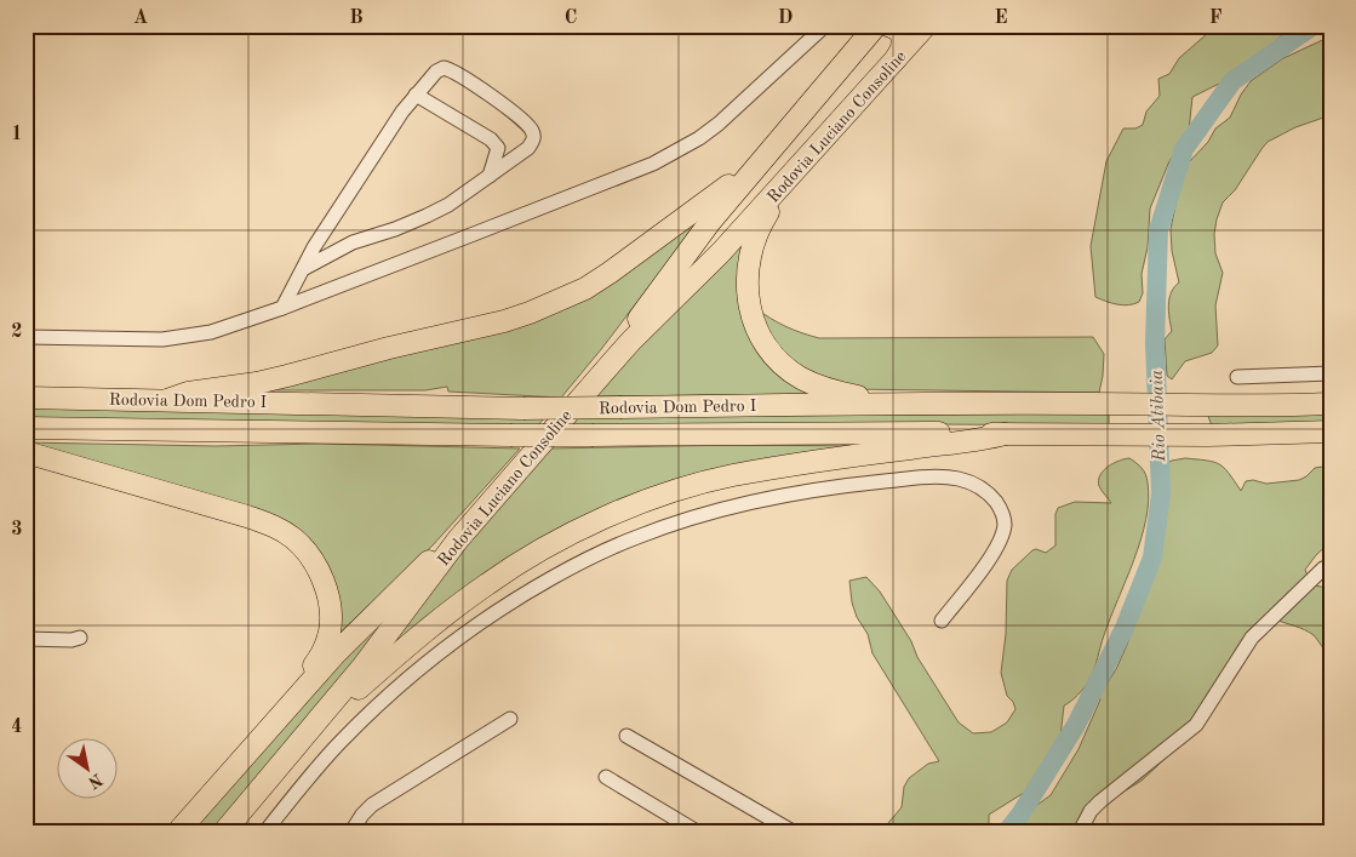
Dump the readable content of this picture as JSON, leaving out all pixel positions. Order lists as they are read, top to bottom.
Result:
{
  "streets": {
    "highway": ["Rodovia Luciano Consoline", "Rodovia Dom Pedro I"]
  },
  "water": ["Rio Atibaia"],
  "north": "bottom right",
  "grid": {
    "columns": [
      "A",
      "B",
      "C",
      "D",
      "E",
      "F"
    ],
    "rows": [
      "1",
      "2",
      "3",
      "4"
    ]
  }
}
